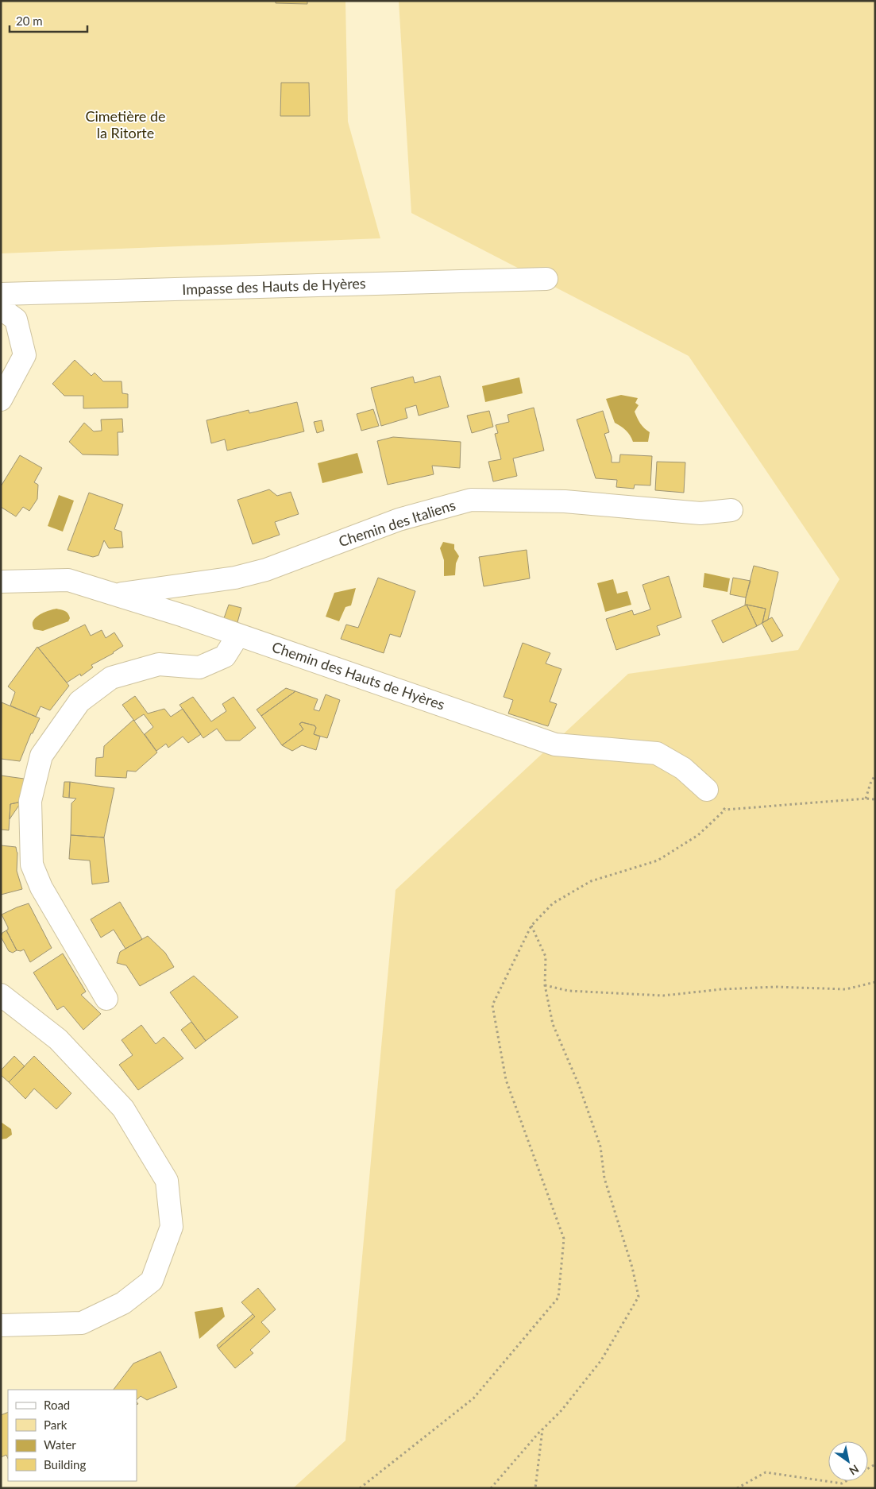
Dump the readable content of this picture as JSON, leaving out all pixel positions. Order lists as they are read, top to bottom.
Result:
{
  "streets": {
    "street": ["Impasse des Hauts de Hyères", "Chemin des Italiens", "Chemin des Hauts de Hyères"]
  },
  "crossings": [
    ["Chemin des Italiens", "Chemin des Hauts de Hyères"]
  ],
  "parks": ["Cimetière de la Ritorte"],
  "legend": [
    "Road",
    "Park",
    "Water",
    "Building"
  ],
  "scale_bar": "20 m",
  "north": "bottom right"
}
